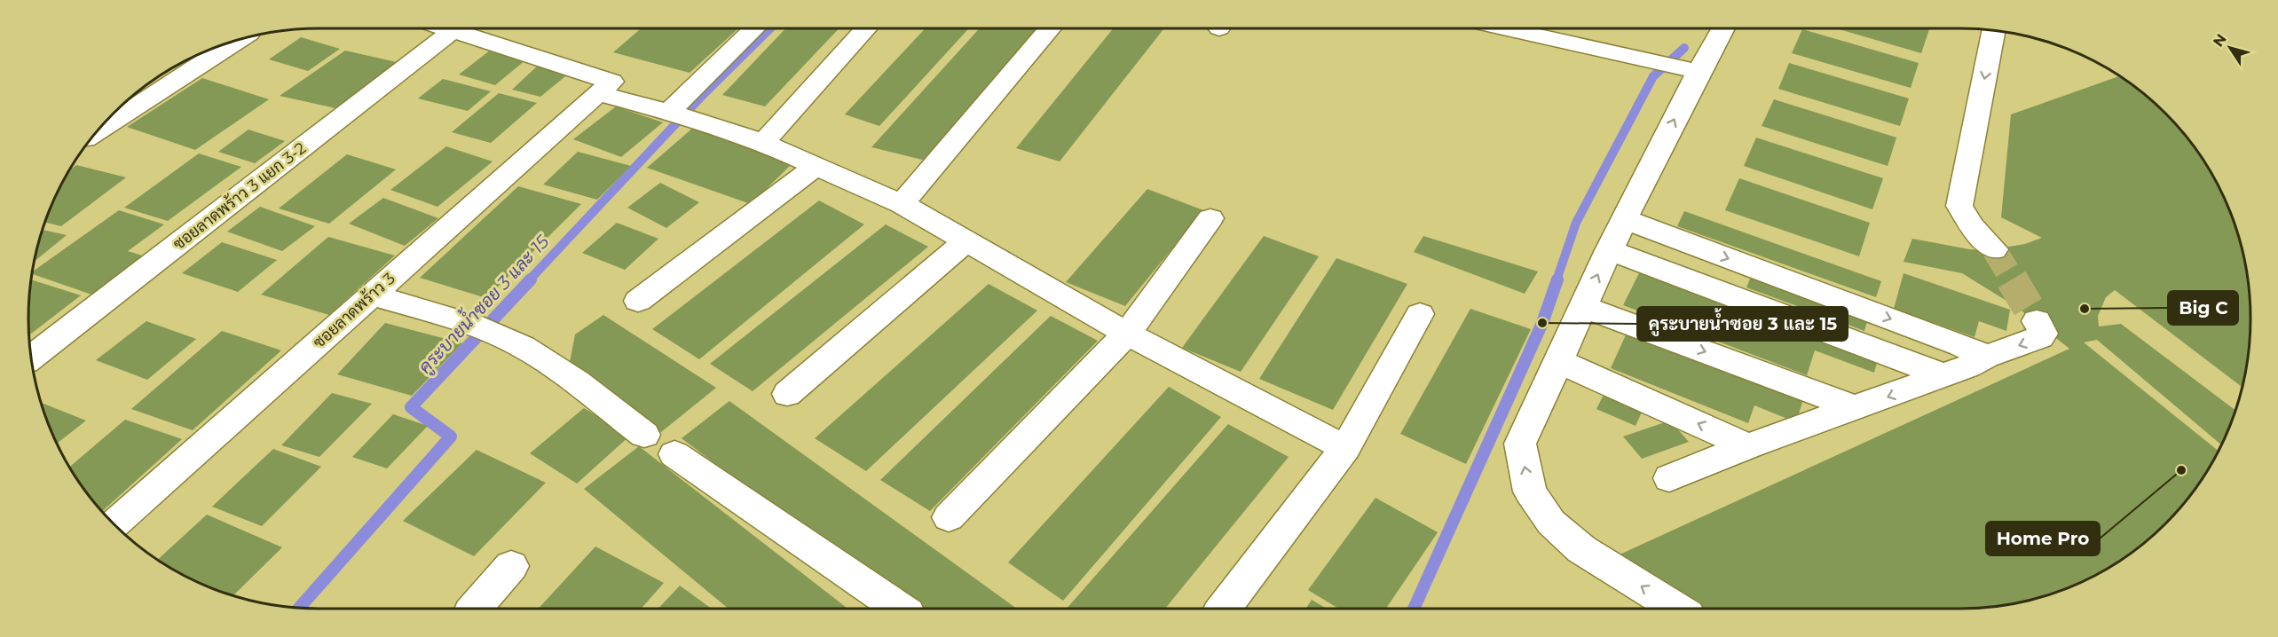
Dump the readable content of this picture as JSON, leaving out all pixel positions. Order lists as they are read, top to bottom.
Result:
{
  "streets": {
    "street": ["ซอยลาดพร้าว 3 แยก 3-2", "ซอยลาดพร้าว 3"]
  },
  "water": ["คูระบายน้ำซอย 3 และ 15"],
  "places": ["Big C", "คูระบายน้ำซอย 3 และ 15", "Home Pro"],
  "north": "top left"
}
